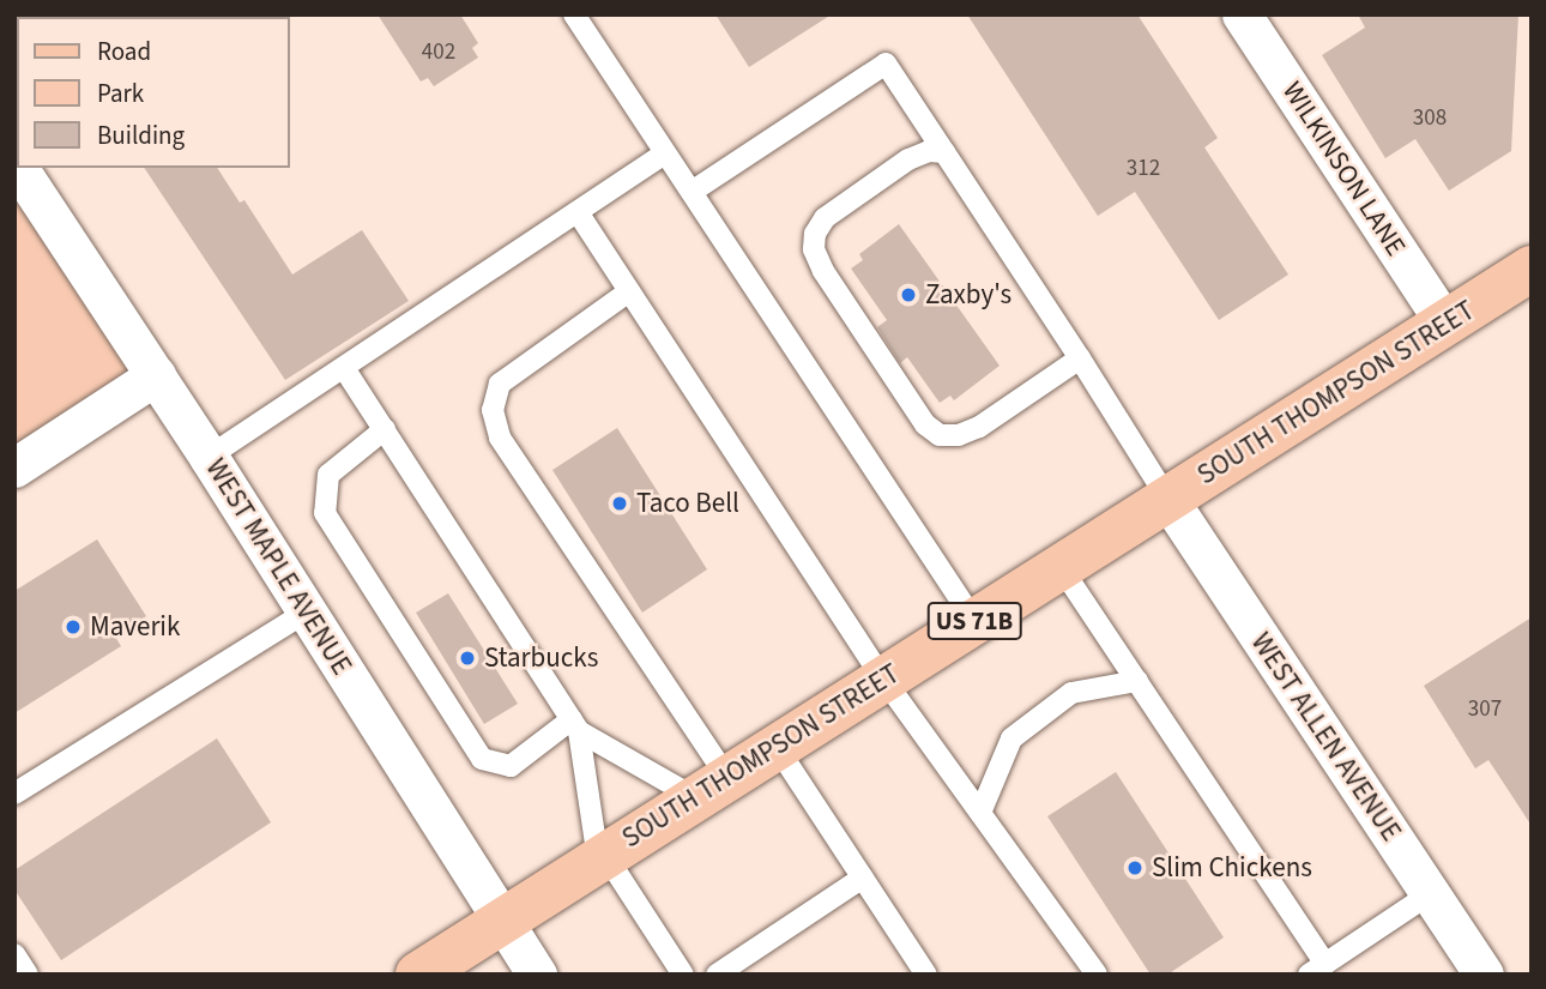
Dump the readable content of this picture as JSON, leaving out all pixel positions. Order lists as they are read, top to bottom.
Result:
{
  "streets": {
    "main road": ["SOUTH THOMPSON STREET", "US 71B"],
    "street": ["WILKINSON LANE", "WEST MAPLE AVENUE", "WEST ALLEN AVENUE"]
  },
  "crossings": [
    ["WILKINSON LANE", "SOUTH THOMPSON STREET"],
    ["SOUTH THOMPSON STREET", "WEST MAPLE AVENUE"],
    ["SOUTH THOMPSON STREET", "WEST ALLEN AVENUE"]
  ],
  "places": [
    "Zaxby's",
    "Taco Bell",
    "Maverik",
    "Starbucks",
    "Slim Chickens"
  ],
  "house_numbers": [
    "402",
    "308",
    "312",
    "307"
  ],
  "legend": ["Road", "Park", "Building"]
}
